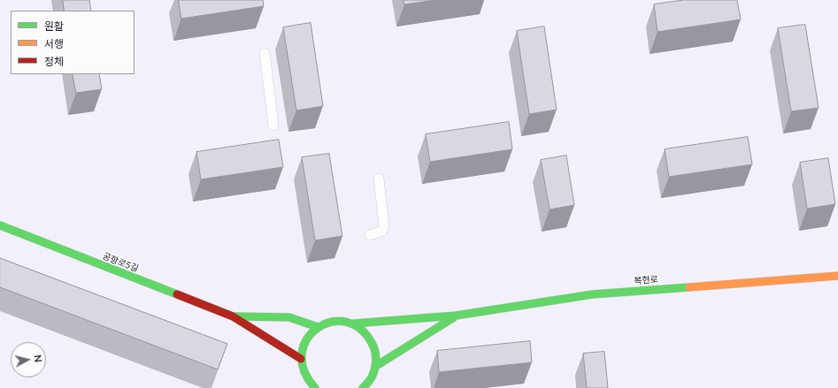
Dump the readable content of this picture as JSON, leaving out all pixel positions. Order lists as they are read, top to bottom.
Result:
{
  "streets": {
    "main road": ["공항로5길", "복현로"]
  },
  "legend": ["원활", "서행", "정체"],
  "north": "right"
}
